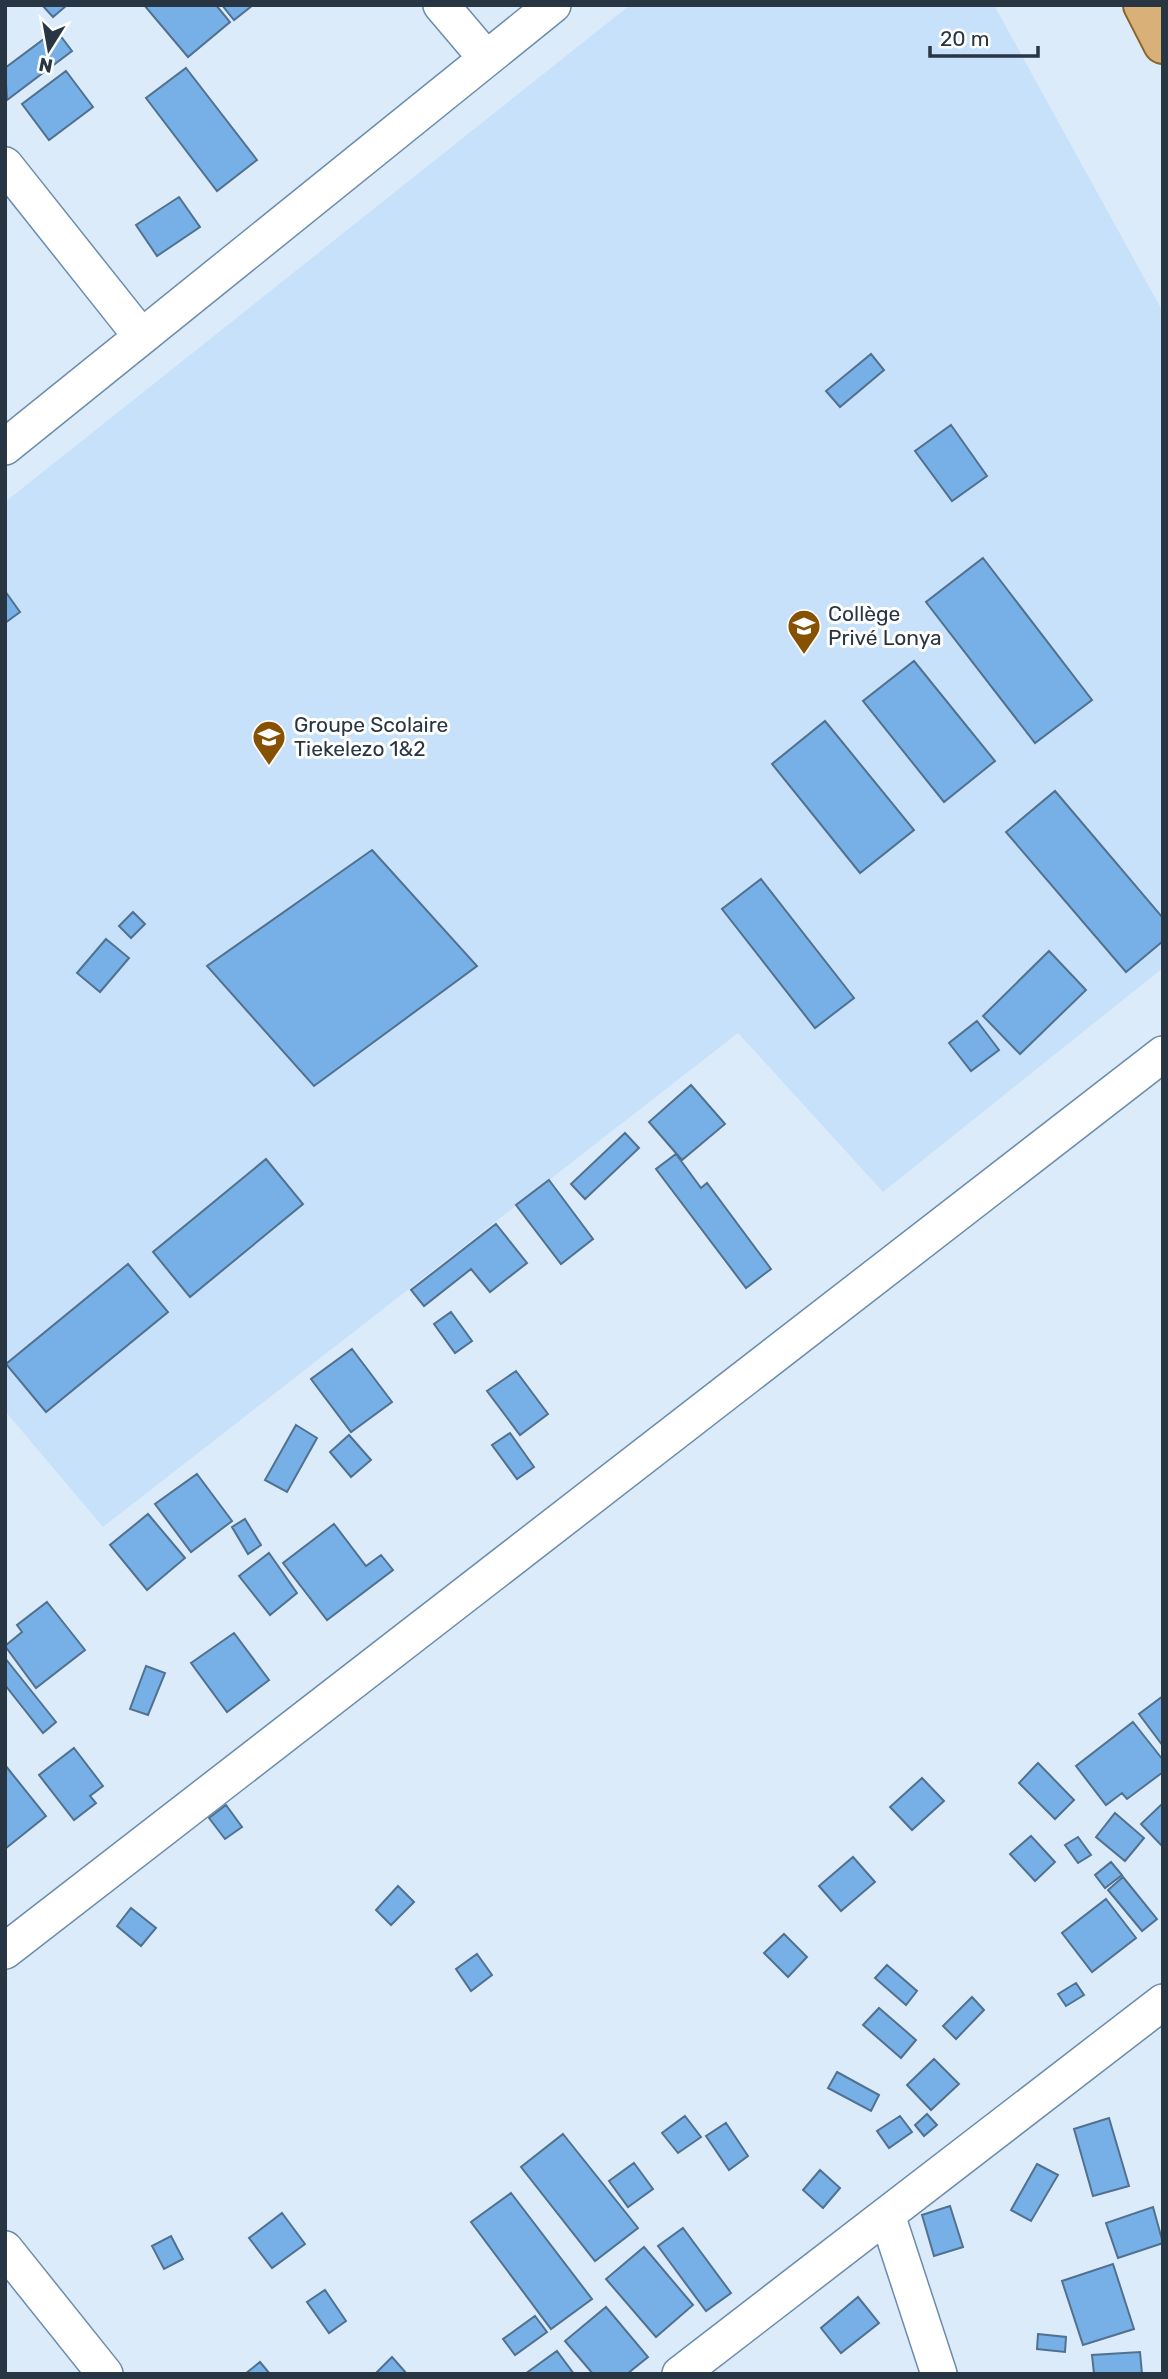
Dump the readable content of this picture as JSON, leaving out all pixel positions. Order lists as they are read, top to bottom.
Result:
{
  "places": {
    "school or university": ["Collège Privé Lonya", "Groupe Scolaire Tiekelezo 1&2"]
  },
  "scale_bar": "20 m",
  "north": "bottom"
}
